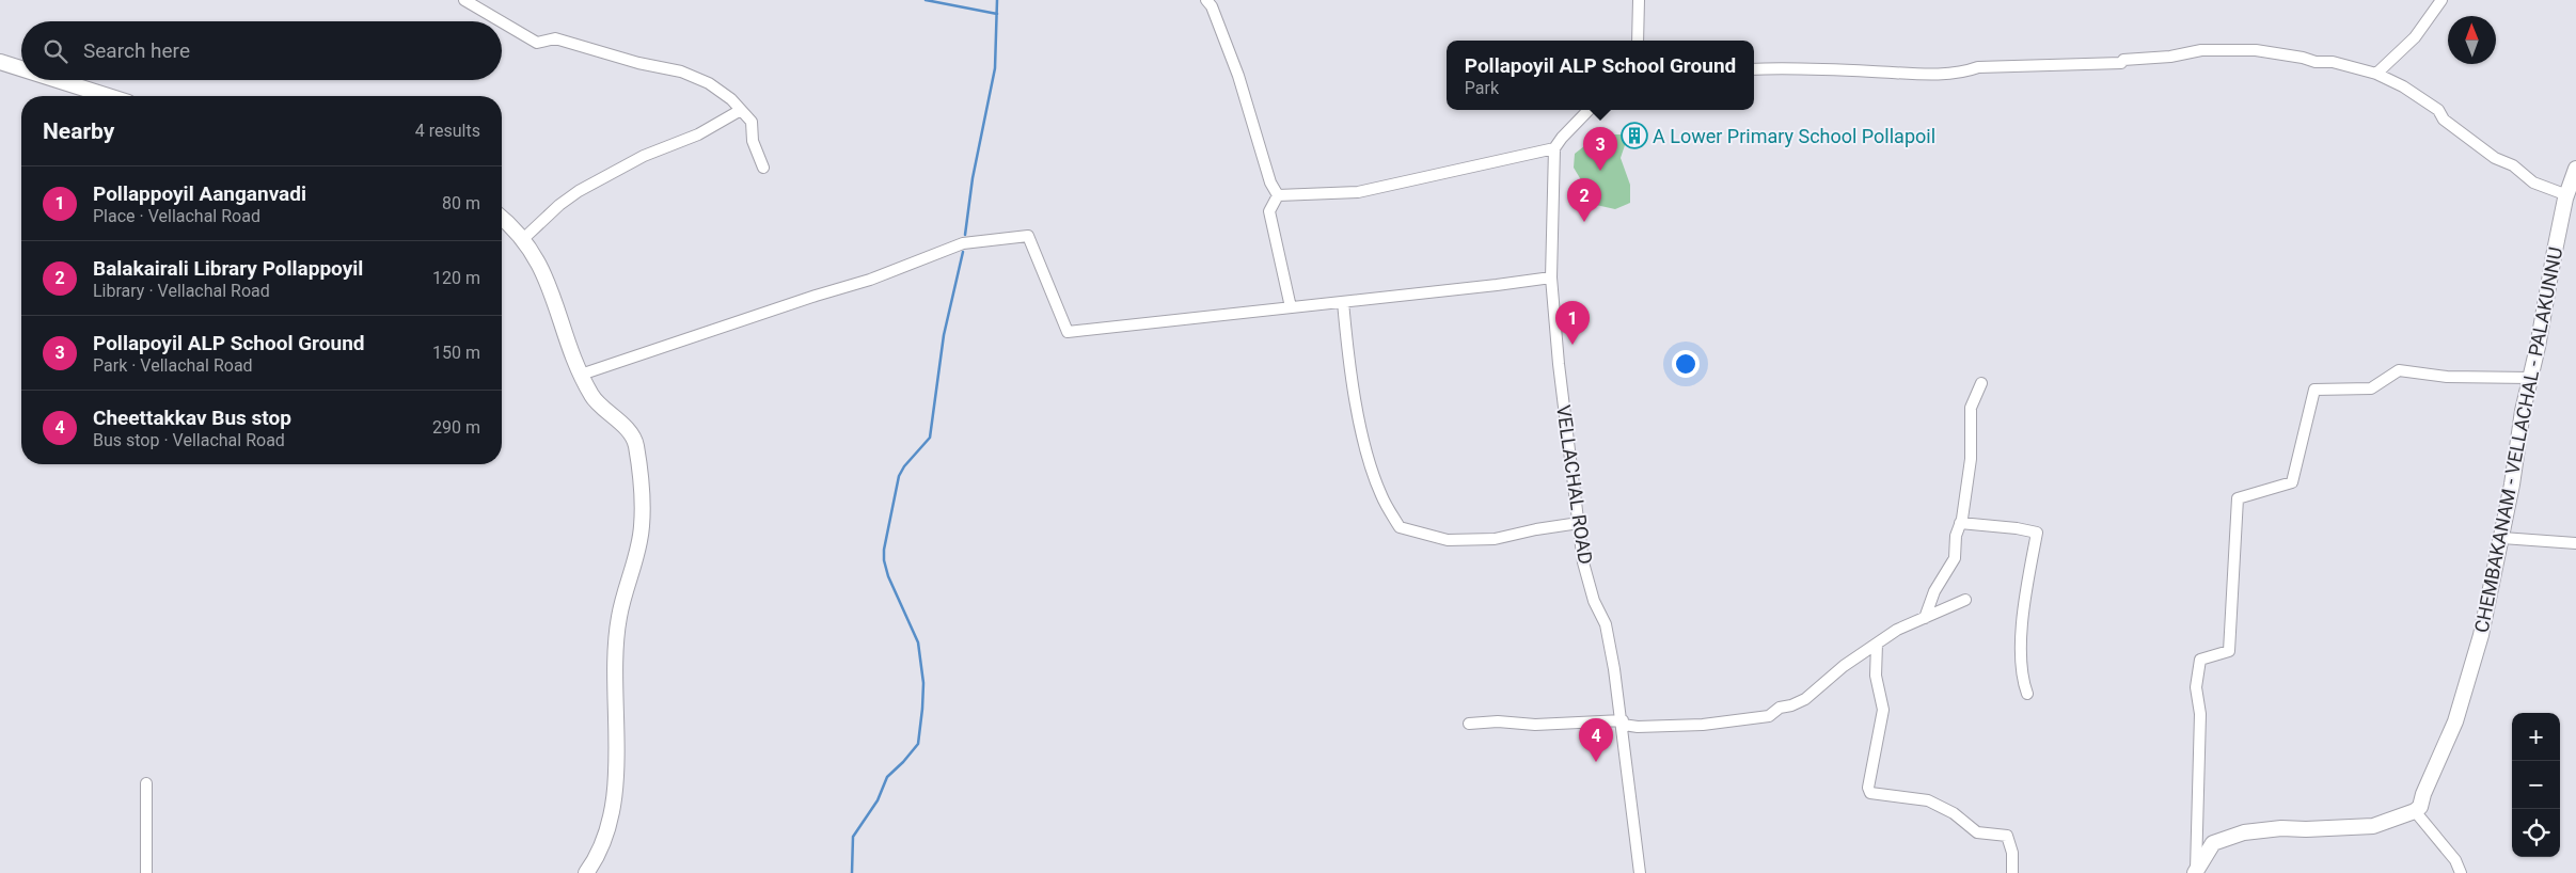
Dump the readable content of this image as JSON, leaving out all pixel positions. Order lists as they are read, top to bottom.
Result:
{
  "streets": {
    "main road": ["CHEMBAKANAM - VELLACHAL - PALAKUNNU"],
    "street": ["VELLACHAL ROAD"]
  },
  "places": {
    "building": ["A Lower Primary School Pollapoil"]
  },
  "north": "top",
  "page": {
    "search": "Search here",
    "popup": ["Pollapoyil ALP School Ground", "Park"],
    "heading": ["Nearby", "4 results"],
    "pins": [
      "3",
      "2",
      "1",
      "4"
    ],
    "list": [
      {
        "mark": "1",
        "name": "Pollappoyil Aanganvadi",
        "note": "Place · Vellachal Road",
        "value": "80 m"
      },
      {
        "mark": "2",
        "name": "Balakairali Library Pollappoyil",
        "note": "Library · Vellachal Road",
        "value": "120 m"
      },
      {
        "mark": "3",
        "name": "Pollapoyil ALP School Ground",
        "note": "Park · Vellachal Road",
        "value": "150 m"
      },
      {
        "mark": "4",
        "name": "Cheettakkav Bus stop",
        "note": "Bus stop · Vellachal Road",
        "value": "290 m"
      }
    ],
    "map_buttons": ["+", "−"]
  }
}
